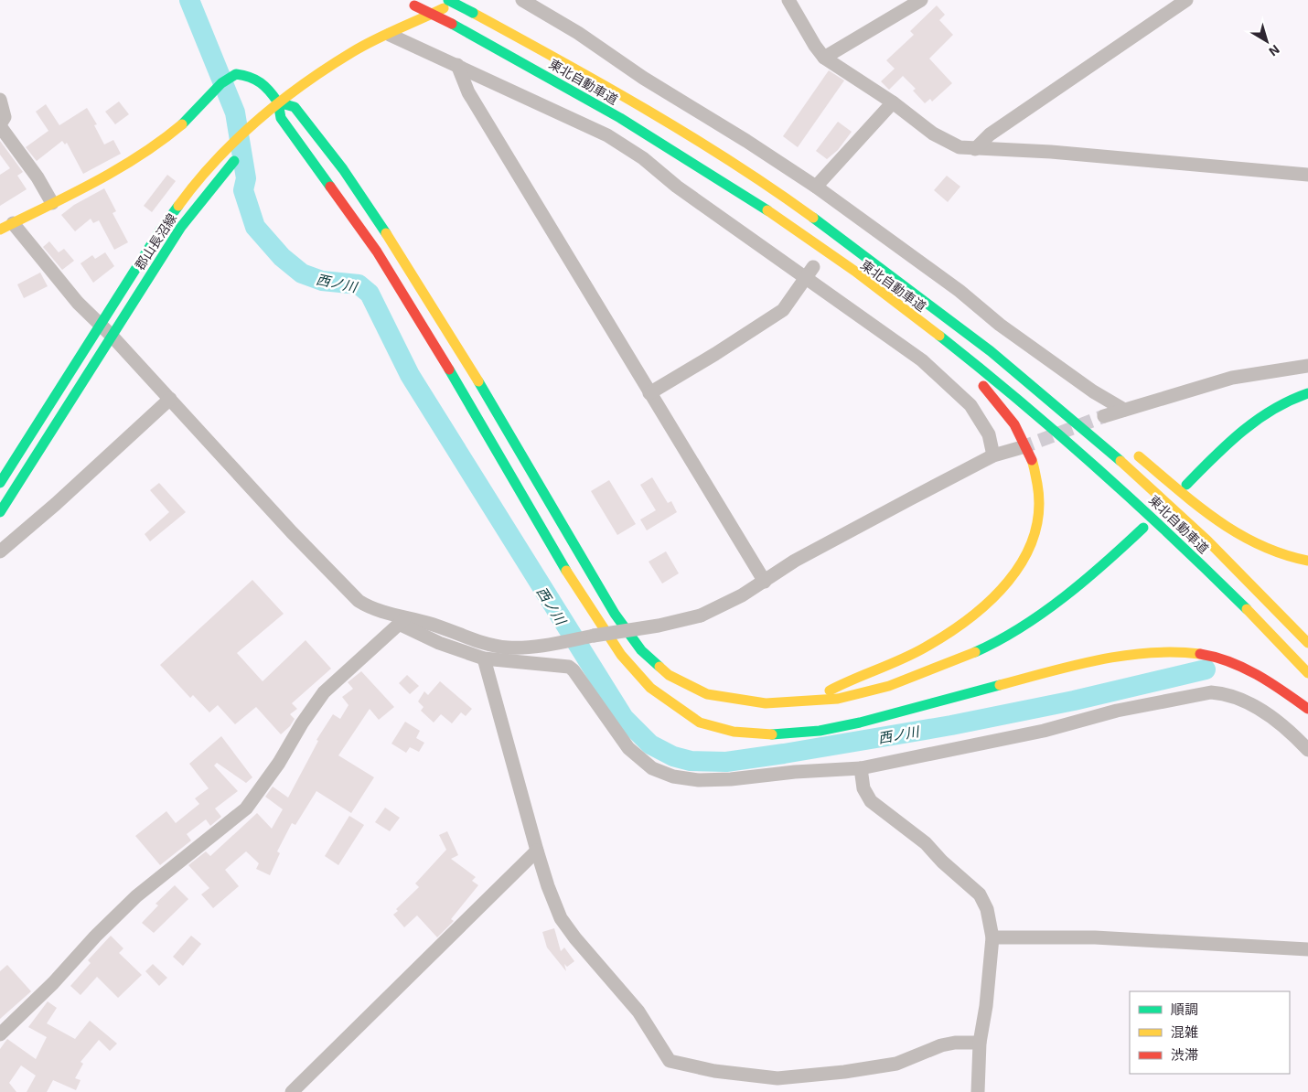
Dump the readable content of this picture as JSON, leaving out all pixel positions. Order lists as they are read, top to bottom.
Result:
{
  "streets": {
    "main road": ["東北自動車道", "郡山長沼線"]
  },
  "water": ["西ノ川"],
  "legend": ["順調", "混雑", "渋滞"],
  "north": "bottom right"
}
